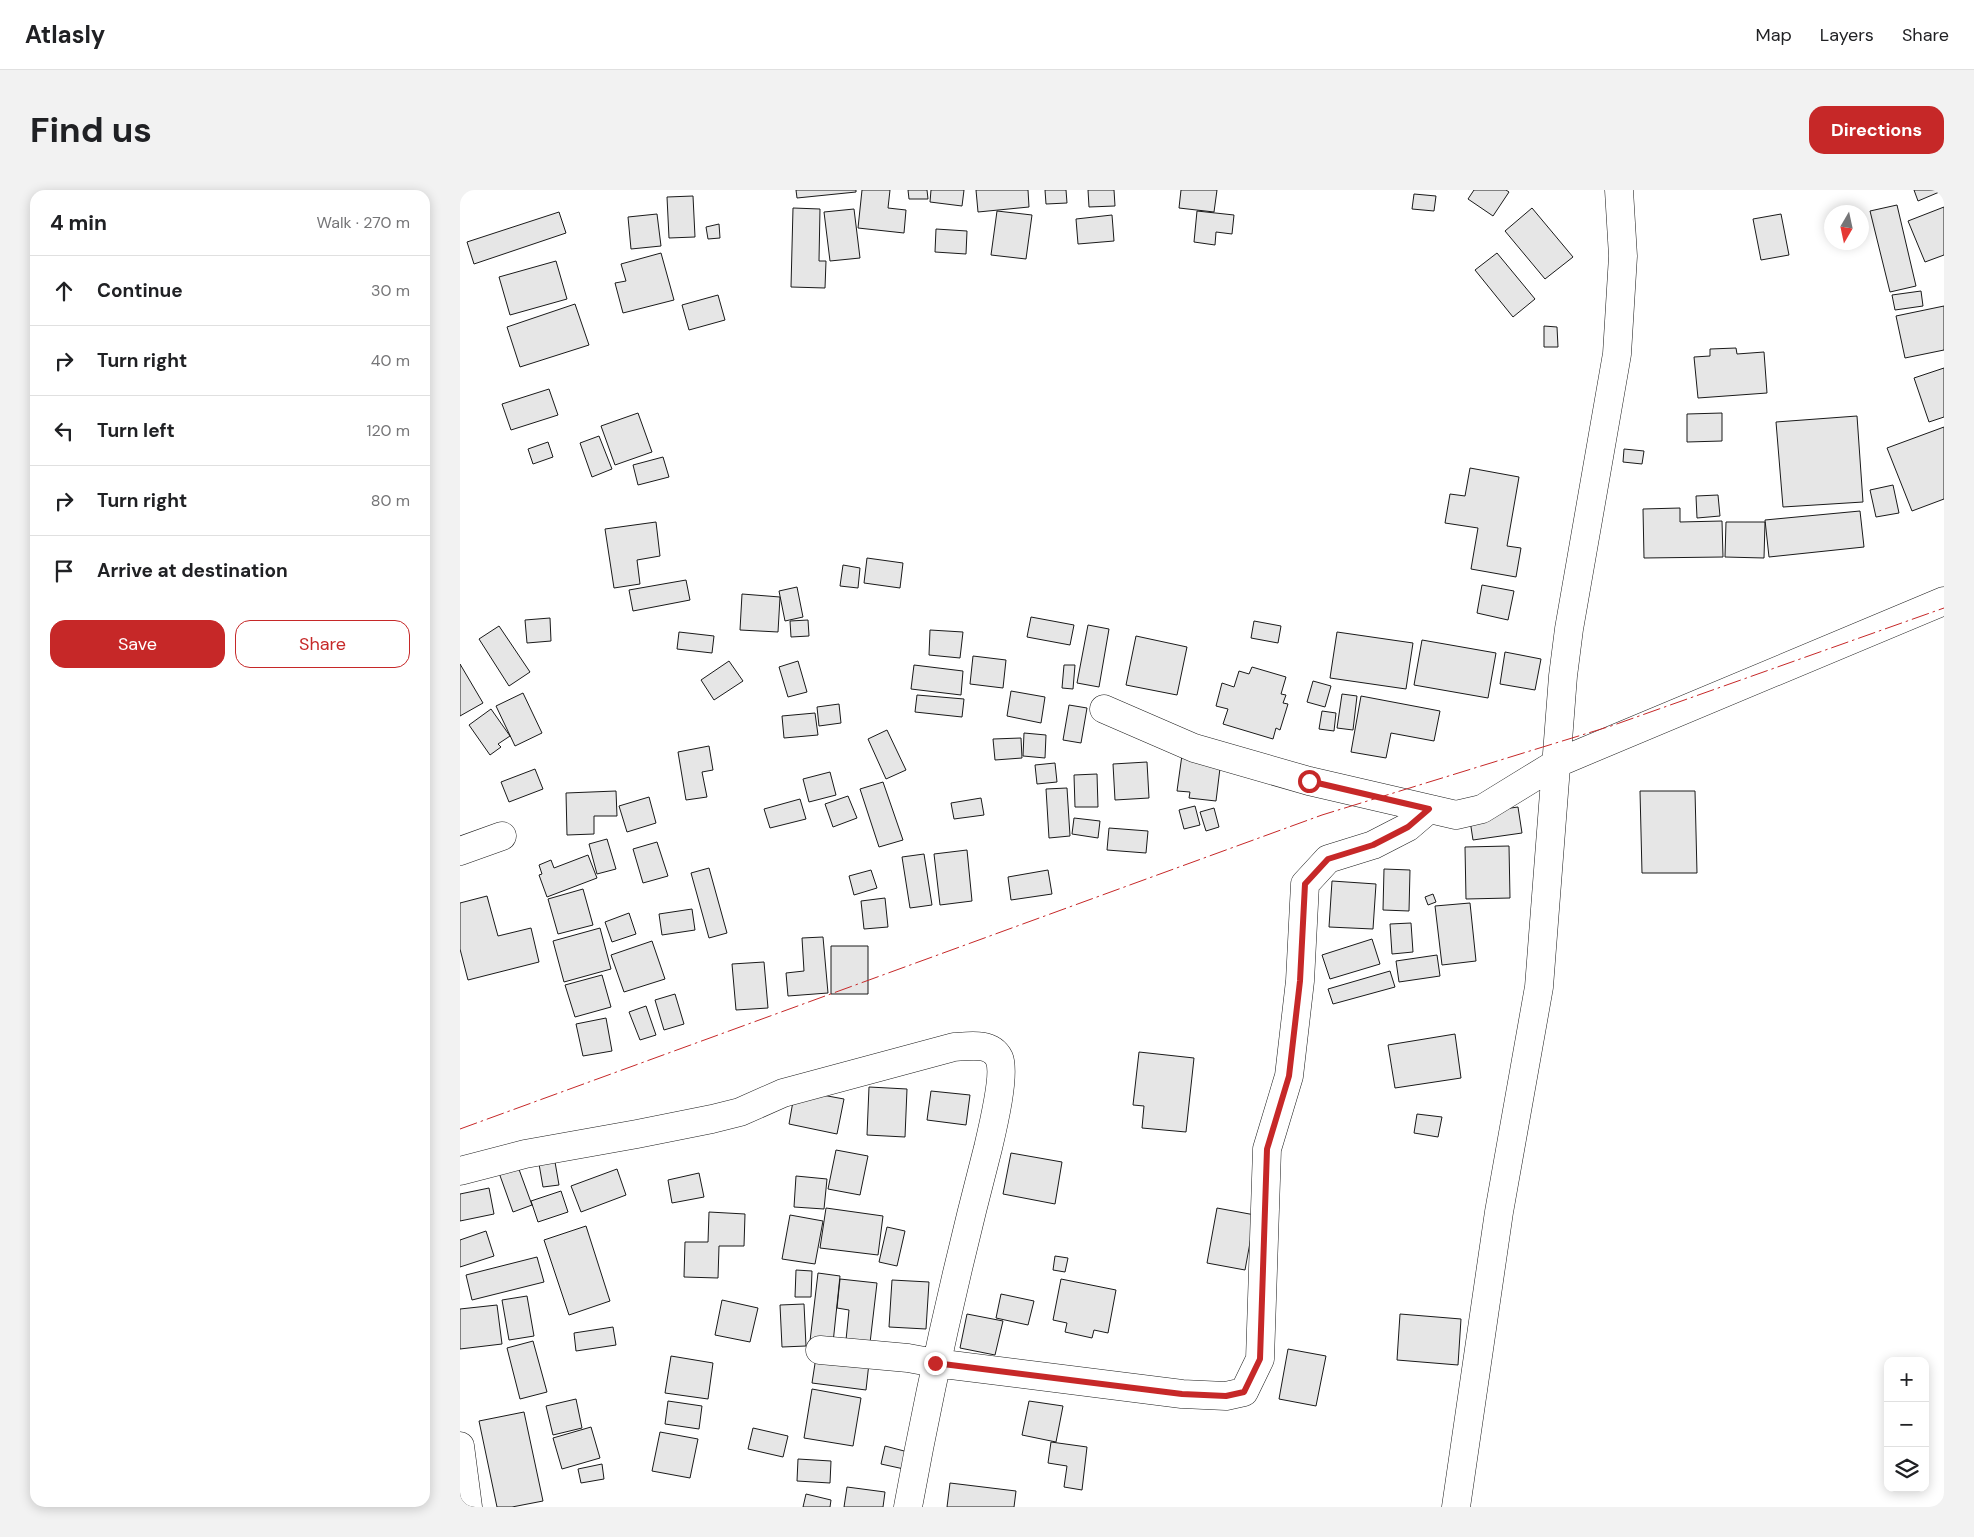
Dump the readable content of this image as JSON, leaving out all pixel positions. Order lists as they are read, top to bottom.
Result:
{
  "north": "bottom",
  "page": {
    "header": "Atlasly",
    "nav": ["Map", "Layers", "Share"],
    "buttons": [
      "Directions",
      ["Save", "Share"]
    ],
    "title": "Find us",
    "heading": ["4 min", "Walk · 270 m"],
    "list": [
      ["Continue", "30 m"],
      ["Turn right", "40 m"],
      ["Turn left", "120 m"],
      ["Turn right", "80 m"],
      "Arrive at destination"
    ],
    "map_buttons": ["+", "−"]
  }
}
